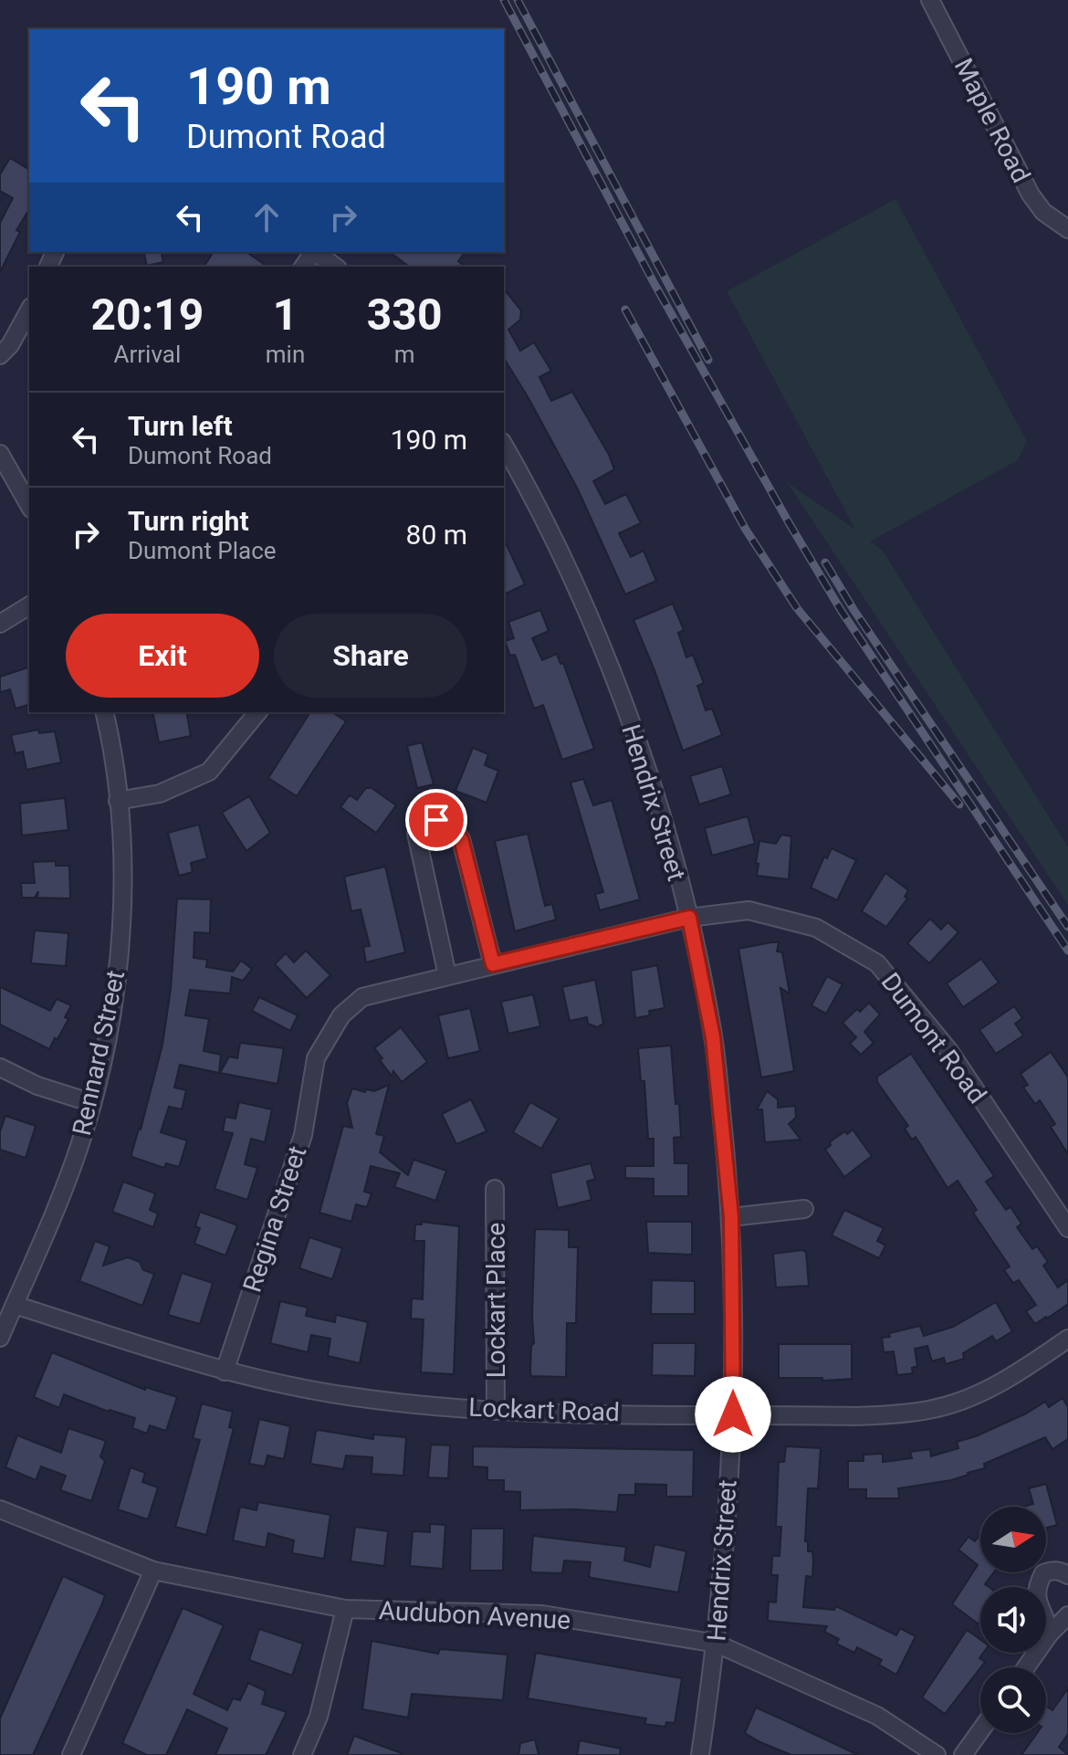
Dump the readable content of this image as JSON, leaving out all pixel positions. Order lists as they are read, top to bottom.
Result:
{
  "streets": {
    "street": [
      "Maple Road",
      "Hendrix Street",
      "Dumont Road",
      "Rennard Street",
      "Regina Street",
      "Lockart Place",
      "Lockart Road",
      "Audubon Avenue"
    ]
  },
  "crossings": [
    ["Hendrix Street", "Dumont Road"],
    ["Hendrix Street", "Lockart Road"],
    ["Hendrix Street", "Audubon Avenue"],
    ["Dumont Road", "Regina Street"],
    ["Rennard Street", "Lockart Road"],
    ["Regina Street", "Lockart Road"],
    ["Lockart Place", "Lockart Road"]
  ],
  "north": "right",
  "page": {
    "turn": ["190 m", "Dumont Road"],
    "eta": [
      "20:19",
      "Arrival",
      "1",
      "min",
      "330",
      "m"
    ],
    "list": [
      {
        "name": "Turn left",
        "note": "Dumont Road",
        "value": "190 m"
      },
      {
        "name": "Turn right",
        "note": "Dumont Place",
        "value": "80 m"
      }
    ],
    "buttons": ["Exit", "Share"]
  }
}
